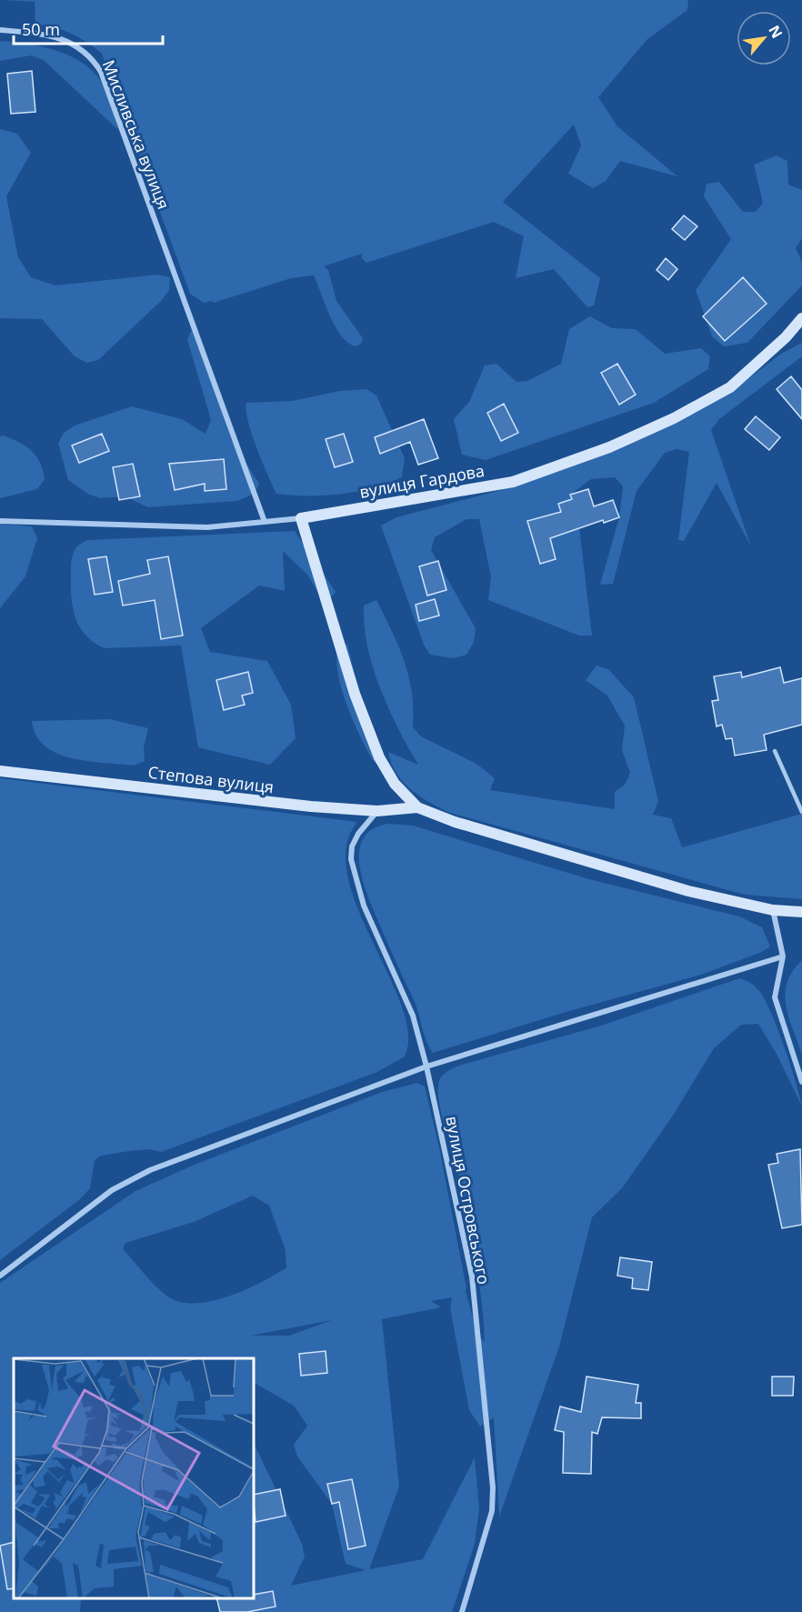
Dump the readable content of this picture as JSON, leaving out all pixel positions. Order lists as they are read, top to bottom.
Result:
{
  "streets": {
    "street": [
      "Мисливська вулиця",
      "вулиця Гардова",
      "Степова вулиця",
      "вулиця Островського"
    ]
  },
  "crossings": [
    ["Мисливська вулиця", "вулиця Гардова"],
    ["Степова вулиця", "вулиця Островського"]
  ],
  "scale_bar": "50 m",
  "north": "top right"
}
